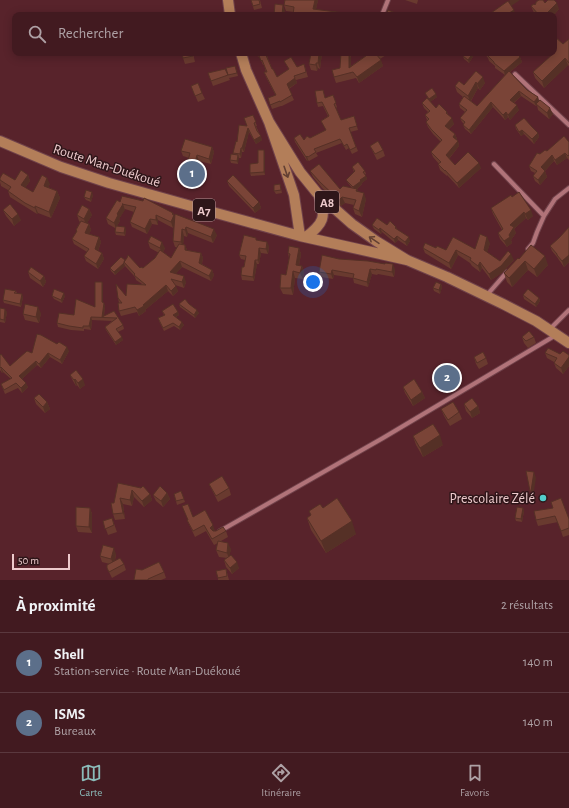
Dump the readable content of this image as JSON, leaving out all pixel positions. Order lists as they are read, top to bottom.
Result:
{
  "streets": {
    "main road": ["Route Man-Duékoué", "A8", "A7"]
  },
  "crossings": [
    ["Route Man-Duékoué", "A8"],
    ["Route Man-Duékoué", "A7"],
    ["A8", "A7"]
  ],
  "places": ["Prescolaire Zélé"],
  "scale_bar": "50 m",
  "page": {
    "search": "Rechercher",
    "pins": ["1", "2"],
    "scale": "50 m",
    "heading": ["À proximité", "2 résultats"],
    "list": [
      {
        "mark": "1",
        "name": "Shell",
        "note": "Station-service · Route Man-Duékoué",
        "value": "140 m"
      },
      {
        "mark": "2",
        "name": "ISMS",
        "note": "Bureaux",
        "value": "140 m"
      }
    ],
    "nav": ["Carte", "Itinéraire", "Favoris"]
  }
}
